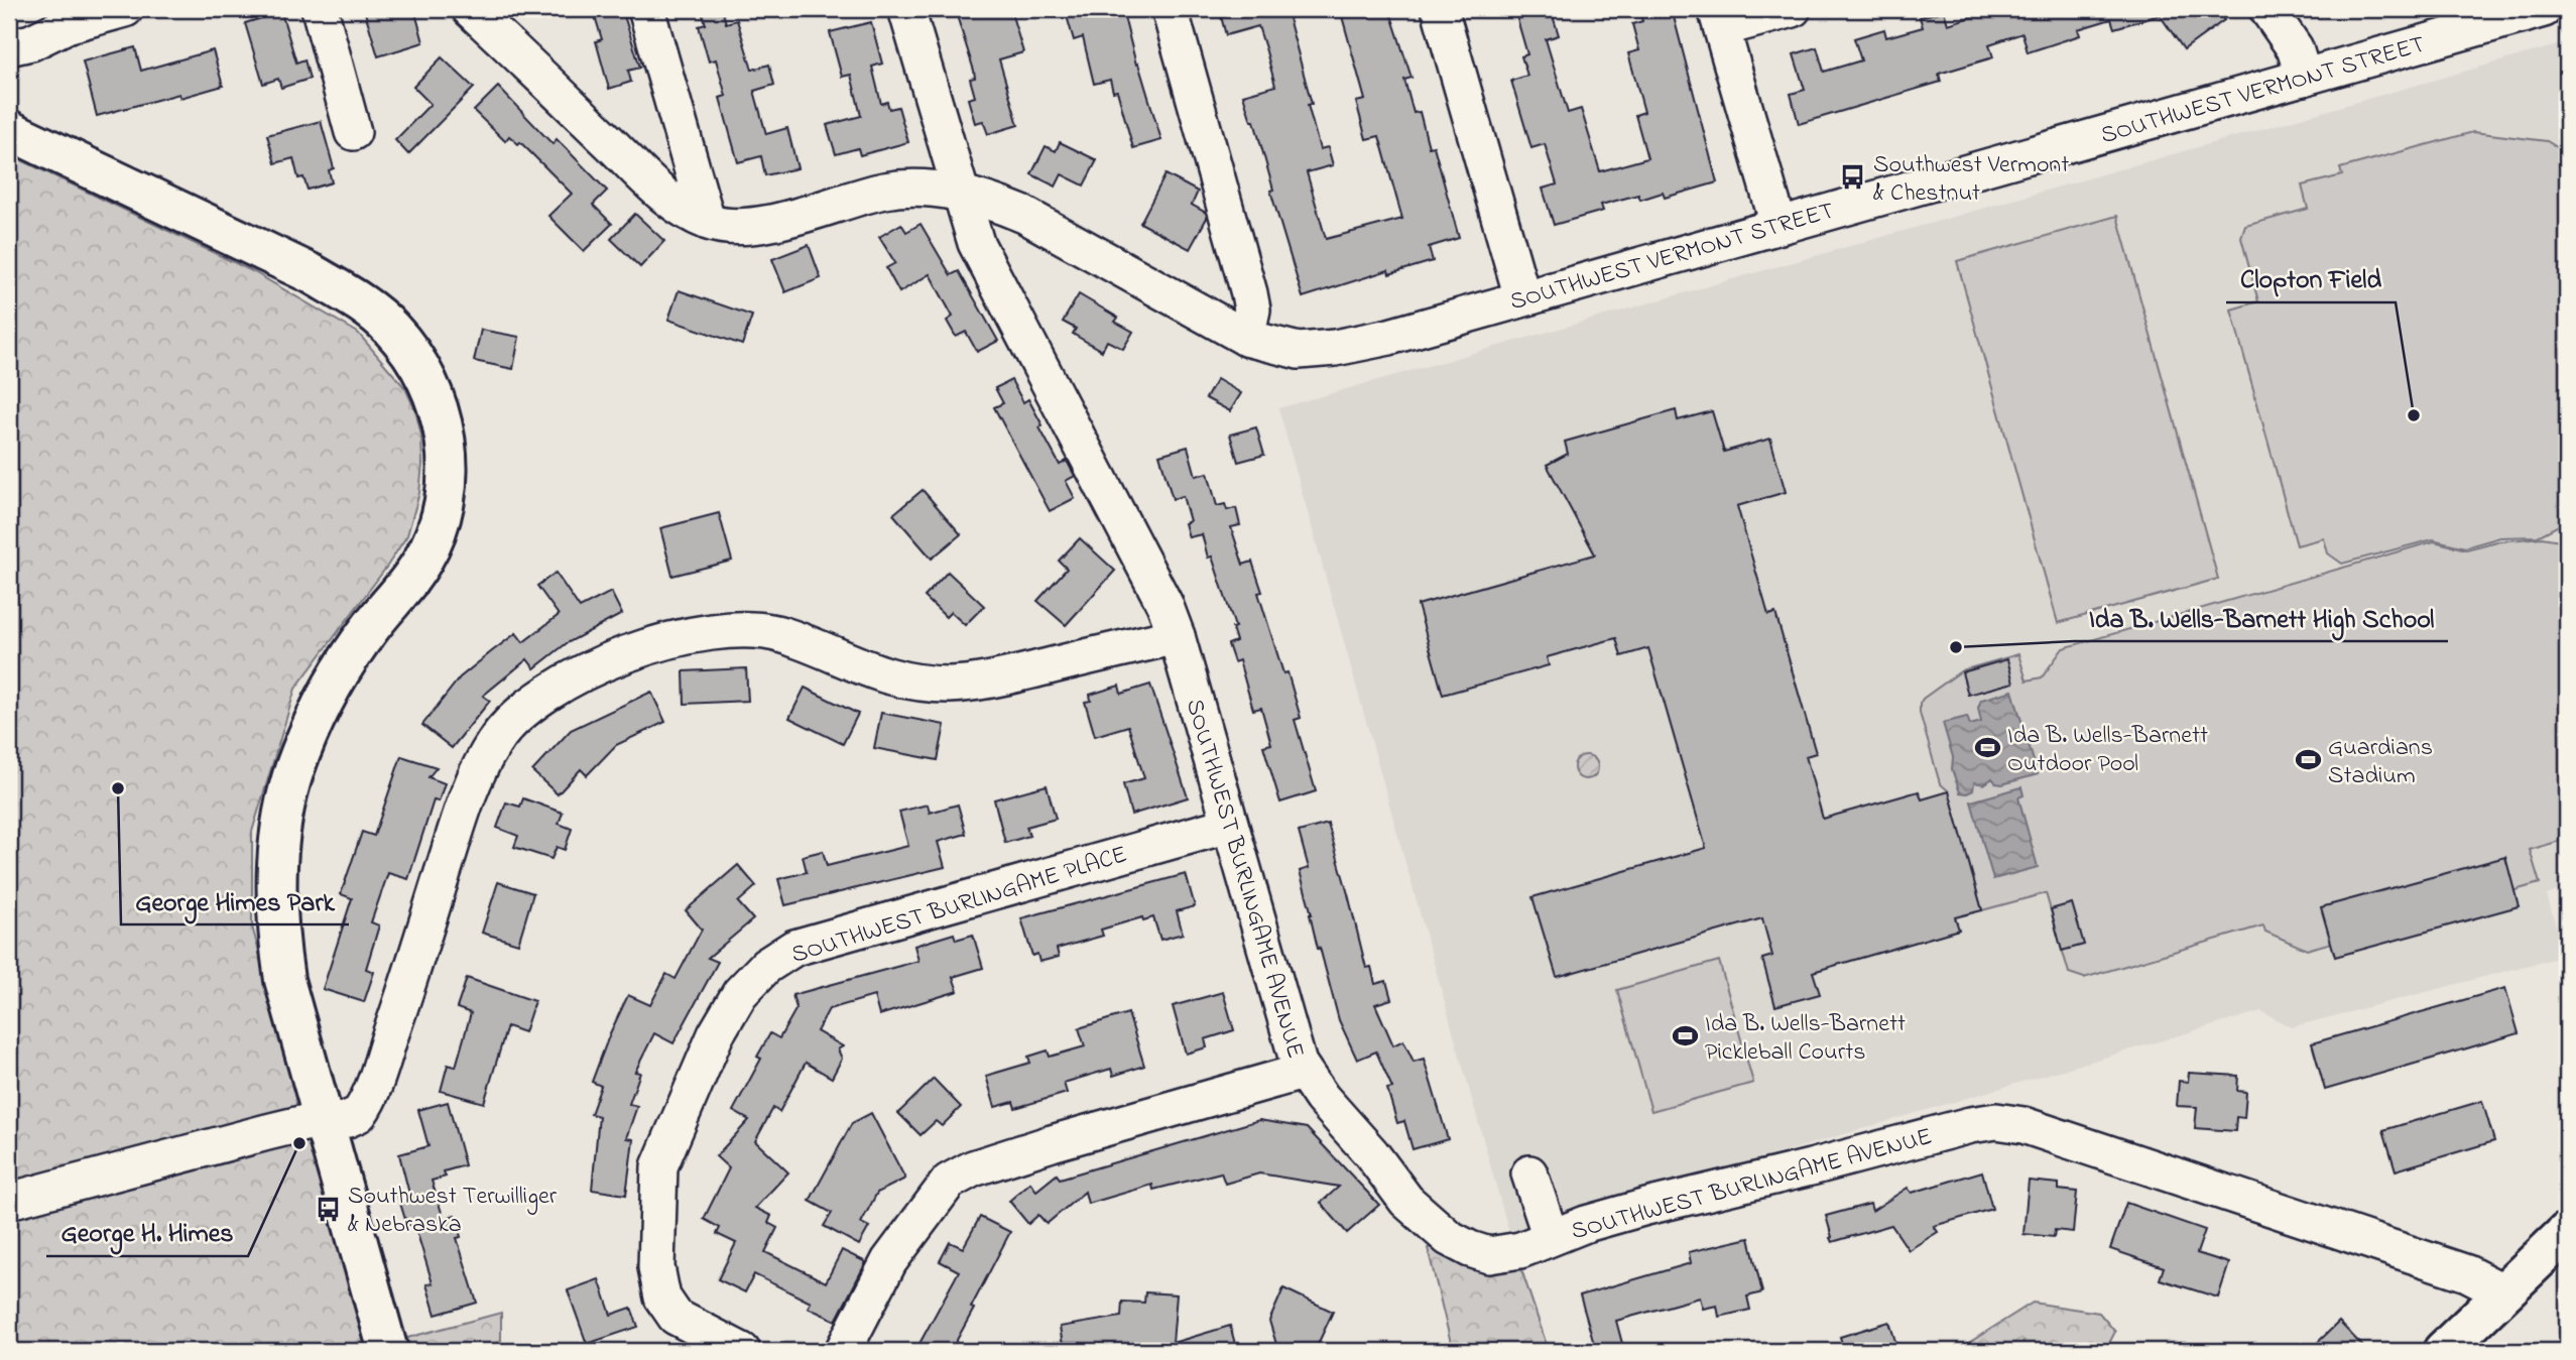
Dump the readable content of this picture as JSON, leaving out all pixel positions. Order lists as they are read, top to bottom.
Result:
{
  "streets": {
    "street": ["SOUTHWEST VERMONT STREET", "SOUTHWEST BURLINGAME AVENUE", "SOUTHWEST BURLINGAME PLACE"]
  },
  "crossings": [
    ["SOUTHWEST VERMONT STREET", "SOUTHWEST BURLINGAME AVENUE"],
    ["SOUTHWEST BURLINGAME AVENUE", "SOUTHWEST BURLINGAME PLACE"]
  ],
  "places": {
    "bus stop": ["Southwest Vermont & Chestnut", "Southwest Terwilliger & Nebraska"],
    "other": [
      "Clopton Field",
      "Ida B. Wells-Barnett High School",
      "George Himes Park",
      "George H. Himes"
    ],
    "sports": ["Ida B. Wells-Barnett Outdoor Pool", "Guardians Stadium", "Ida B. Wells-Barnett Pickleball Courts"]
  }
}
